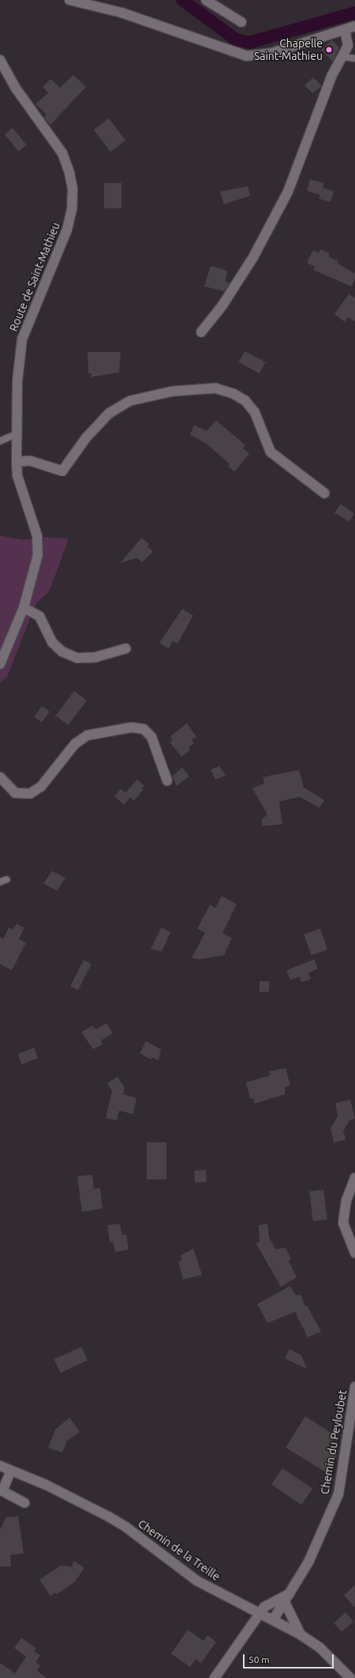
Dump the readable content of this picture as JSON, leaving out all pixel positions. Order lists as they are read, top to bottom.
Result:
{
  "streets": {
    "street": ["Route de Saint-Mathieu", "Chemin du Peyloubet", "Chemin de la Treille"]
  },
  "crossings": [
    ["Chemin du Peyloubet", "Chemin de la Treille"]
  ],
  "places": ["Chapelle Saint-Mathieu"],
  "scale_bar": "50 m"
}
